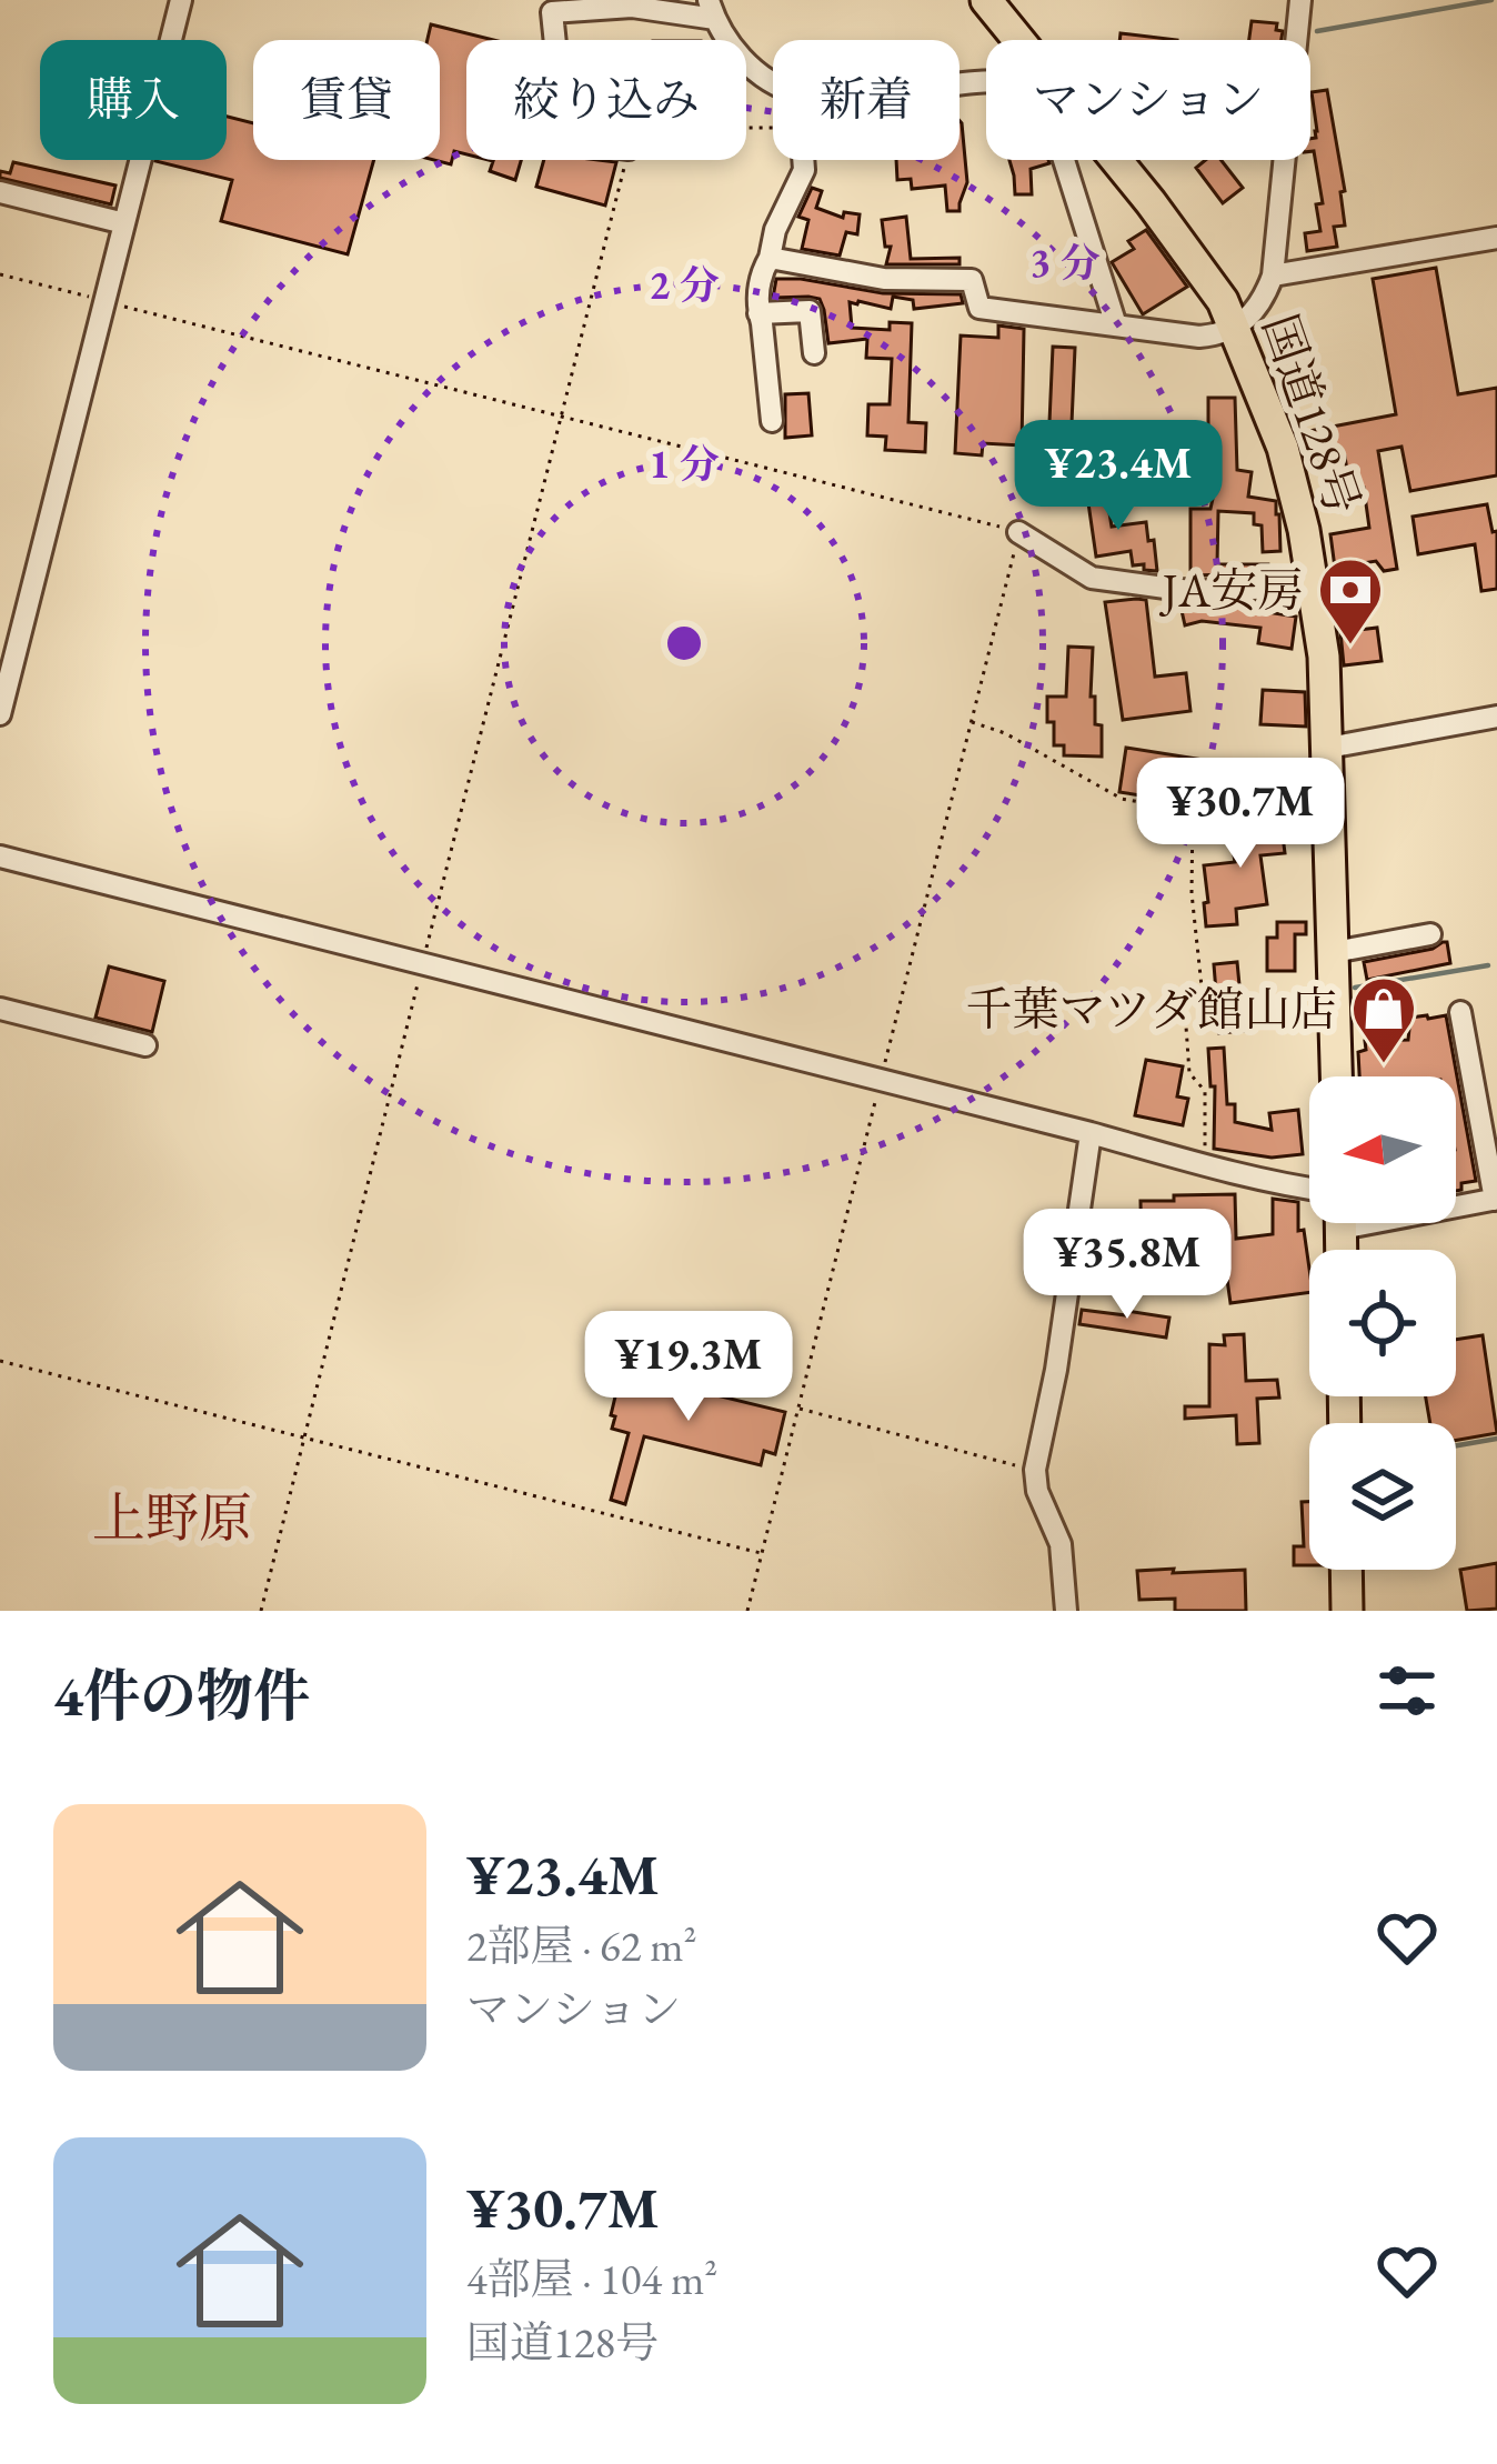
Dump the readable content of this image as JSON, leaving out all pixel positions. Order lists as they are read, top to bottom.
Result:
{
  "streets": {
    "highway": ["国道128号"]
  },
  "districts": ["上野原"],
  "places": {
    "bank": ["JA安房"],
    "shop": ["千葉マツダ館山店"]
  },
  "north": "left",
  "page": {
    "chip": [
      "購入",
      "賃貸",
      "絞り込み",
      "新着",
      "マンション"
    ],
    "price": [
      "¥23.4M",
      "¥30.7M",
      "¥35.8M",
      "¥19.3M"
    ],
    "heading": "4件の物件",
    "list": [
      {
        "name": "¥23.4M",
        "note": "2部屋 · 62 m² · マンション"
      },
      {
        "name": "¥30.7M",
        "note": "4部屋 · 104 m² · 国道128号"
      }
    ]
  },
  "rings": ["3 分", "2 分", "1 分"]
}
